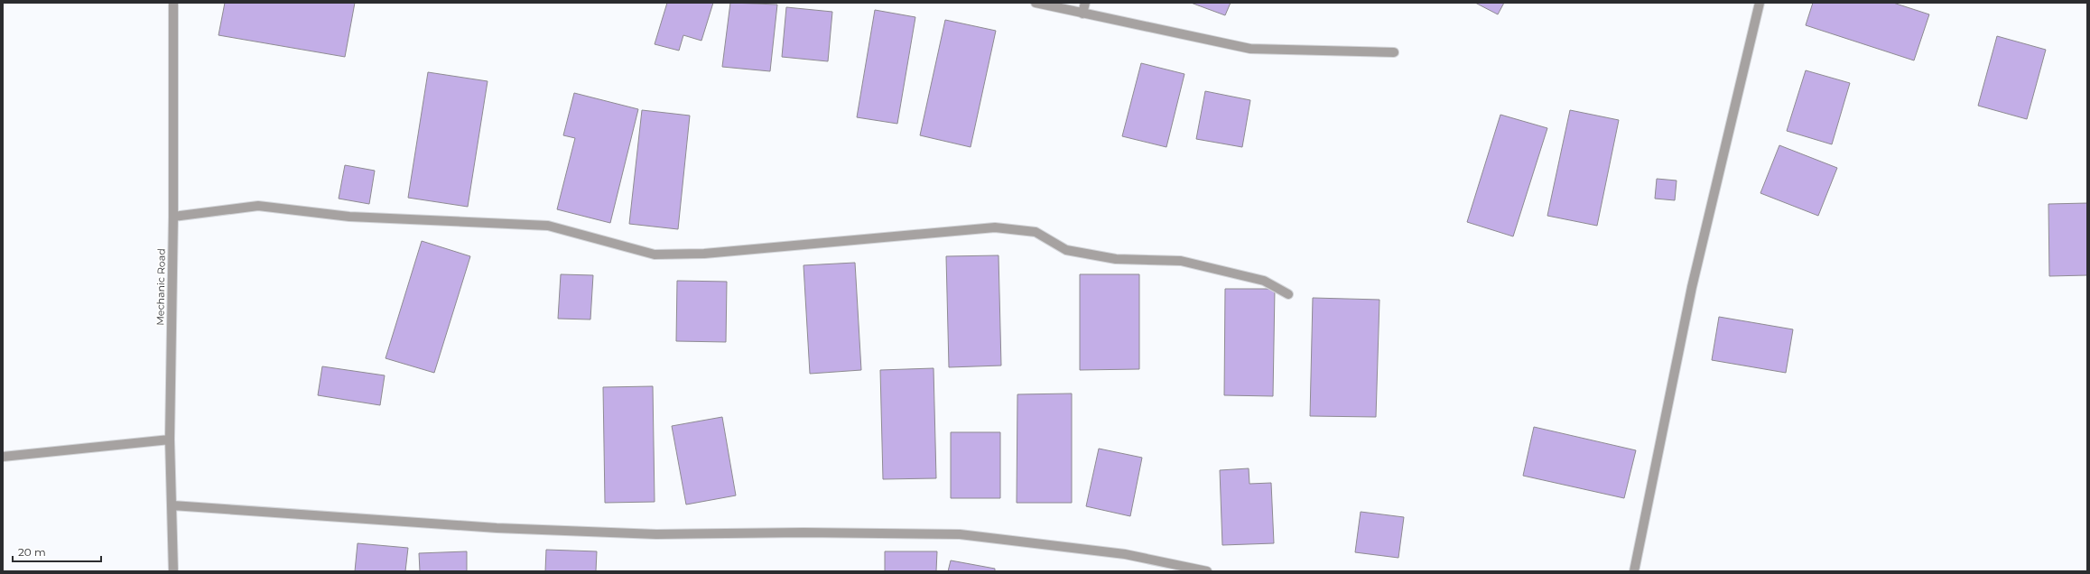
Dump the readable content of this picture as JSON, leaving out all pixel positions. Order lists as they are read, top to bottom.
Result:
{
  "streets": {
    "street": ["Mechanic Road"]
  },
  "scale_bar": "20 m"
}
